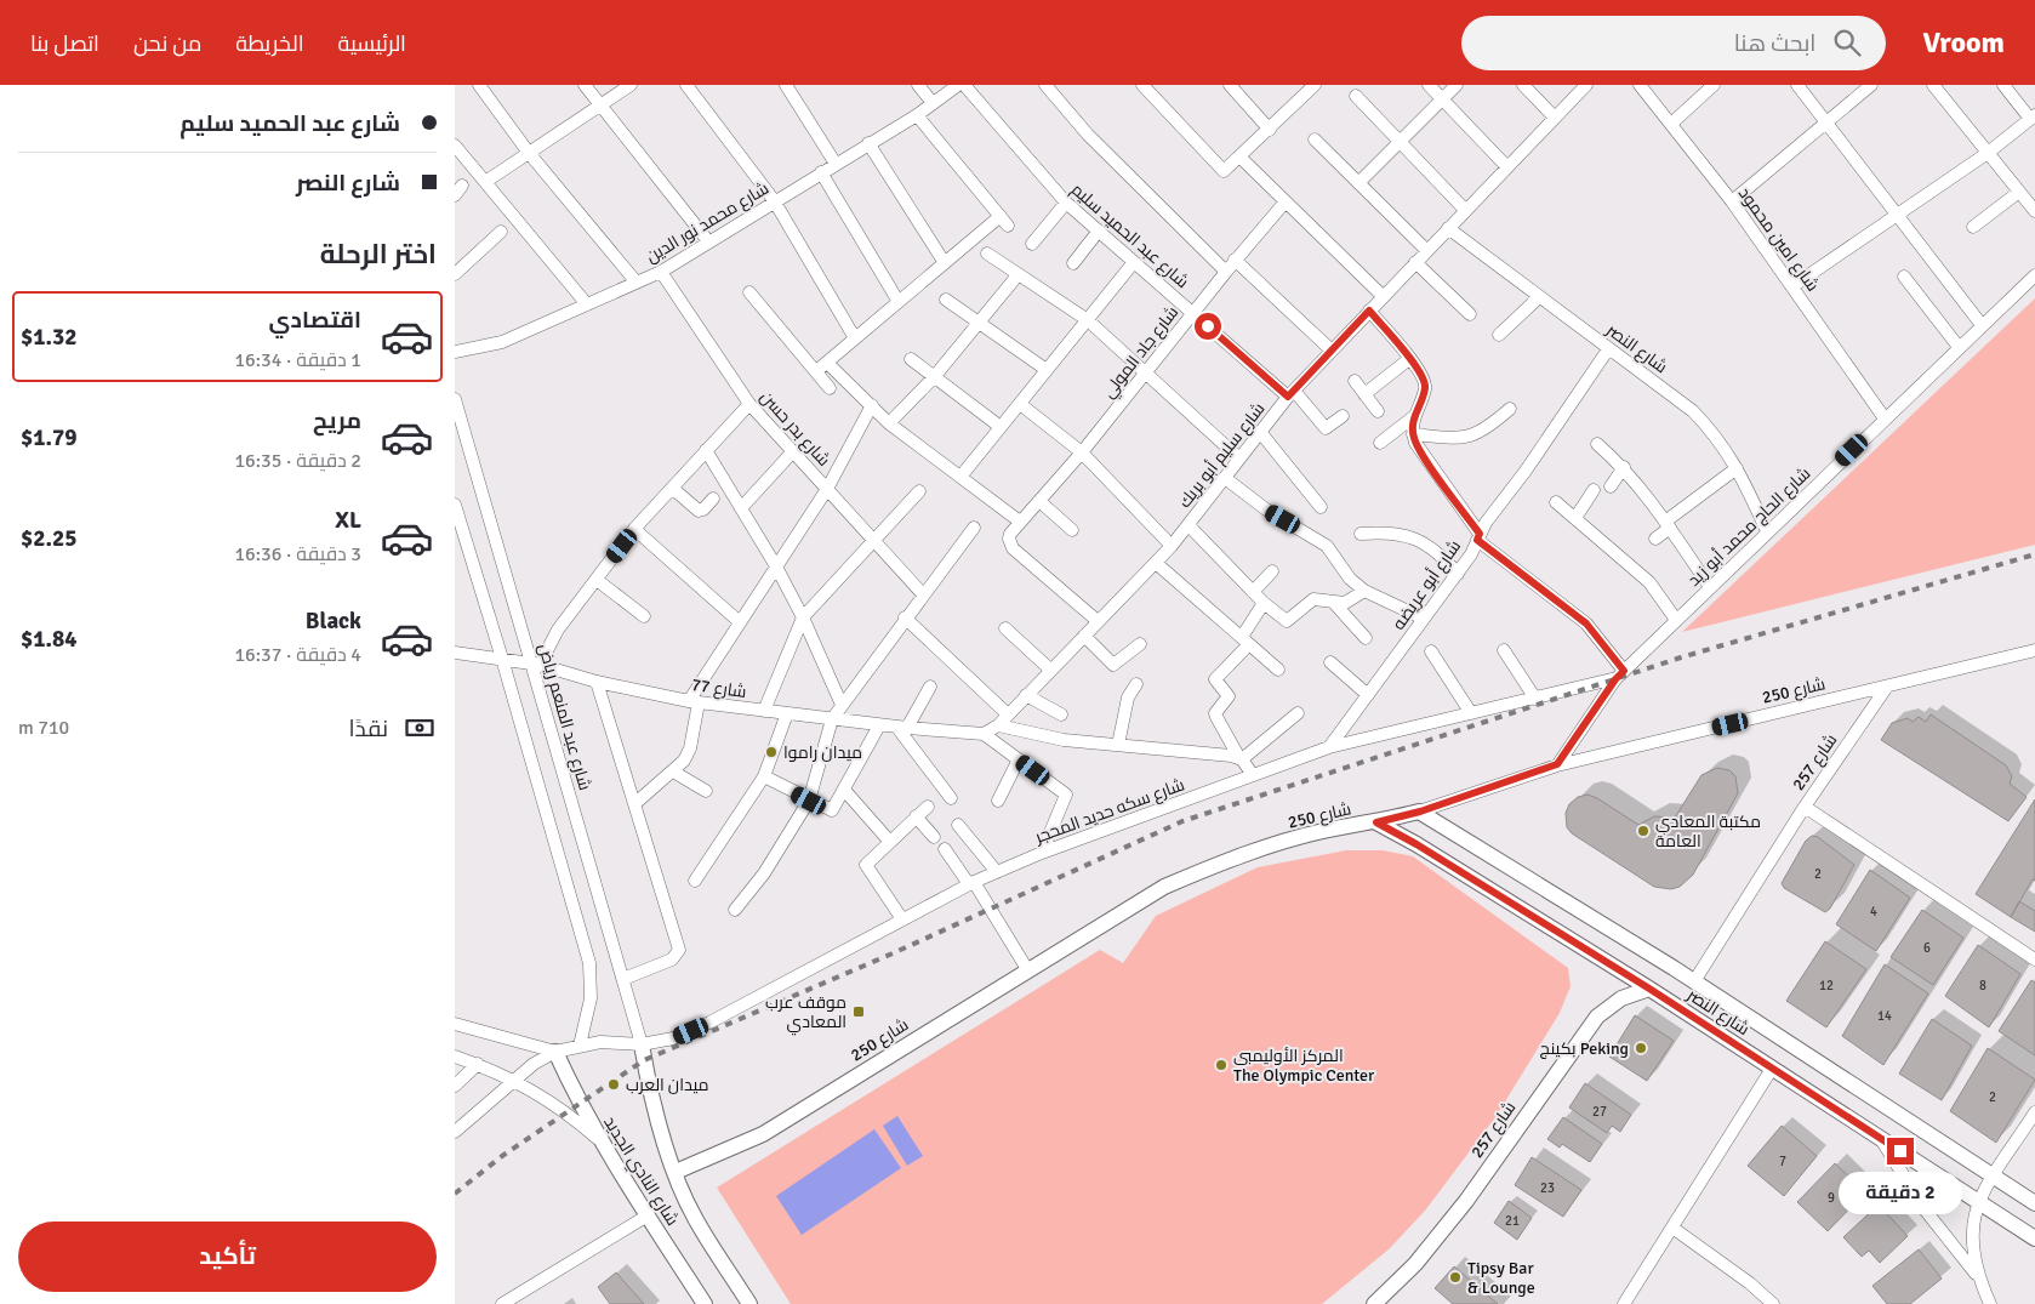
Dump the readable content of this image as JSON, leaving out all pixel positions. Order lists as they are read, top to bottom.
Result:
{
  "streets": {
    "street": [
      "شارع محمد نور الدين",
      "شارع عبد الحميد سليم",
      "شارع امين محمود",
      "شارع النصر",
      "شارع جاد المولي",
      "شارع بدر حسن",
      "شارع سليم أبو بريك",
      "شارع الحاج محمد أبو زيد",
      "شارع أبو عريضه",
      "شارع 77",
      "شارع 250",
      "شارع عبد المنعم رياض",
      "شارع 257",
      "شارع سكه حديد المحجر",
      "شارع النادي الجديد"
    ]
  },
  "crossings": [
    ["شارع محمد نور الدين", "شارع بدر حسن"],
    ["شارع عبد الحميد سليم", "شارع جاد المولي"],
    ["شارع عبد الحميد سليم", "شارع سليم أبو بريك"],
    ["شارع امين محمود", "شارع الحاج محمد أبو زيد"],
    ["شارع النصر", "شارع سليم أبو بريك"],
    ["شارع النصر", "شارع الحاج محمد أبو زيد"],
    ["شارع النصر", "شارع أبو عريضه"],
    ["شارع النصر", "شارع 250"],
    ["شارع النصر", "شارع 257"],
    ["شارع سليم أبو بريك", "شارع 77"],
    ["شارع الحاج محمد أبو زيد", "شارع 250"],
    ["شارع الحاج محمد أبو زيد", "شارع سكه حديد المحجر"],
    ["شارع أبو عريضه", "شارع سكه حديد المحجر"],
    ["شارع 77", "شارع عبد المنعم رياض"],
    ["شارع 250", "شارع 257"],
    ["شارع 250", "شارع النادي الجديد"],
    ["شارع عبد المنعم رياض", "شارع سكه حديد المحجر"],
    ["شارع عبد المنعم رياض", "شارع النادي الجديد"],
    ["شارع سكه حديد المحجر", "شارع النادي الجديد"]
  ],
  "places": {
    "other": [
      "ميدان راموا",
      "مكتبة المعادي العامة",
      "بكينج Peking",
      "المركز الأوليمبى The Olympic Center",
      "ميدان العرب",
      "Tipsy Bar & Lounge"
    ],
    "transit": ["موقف عرب المعادي"]
  },
  "house_numbers": [
    "2",
    "4",
    "6",
    "12",
    "8",
    "14",
    "2",
    "27",
    "7",
    "23",
    "9",
    "21"
  ],
  "page": {
    "header": "Vroom",
    "search": "ابحث هنا",
    "nav": [
      "الرئيسية",
      "الخريطة",
      "من نحن",
      "اتصل بنا"
    ],
    "banner": ["شارع عبد الحميد سليم", "شارع النصر"],
    "heading": "اختر الرحلة",
    "list": [
      {
        "name": "اقتصادي",
        "note": "1 دقيقة · 16:34",
        "value": "$1.32"
      },
      {
        "name": "مريح",
        "note": "2 دقيقة · 16:35",
        "value": "$1.79"
      },
      {
        "name": "XL",
        "note": "3 دقيقة · 16:36",
        "value": "$2.25"
      },
      {
        "name": "Black",
        "note": "4 دقيقة · 16:37",
        "value": "$1.84"
      }
    ],
    "pay": ["نقدًا", "710 m"],
    "bubble": "2 دقيقة",
    "buttons": "تأكيد"
  }
}
